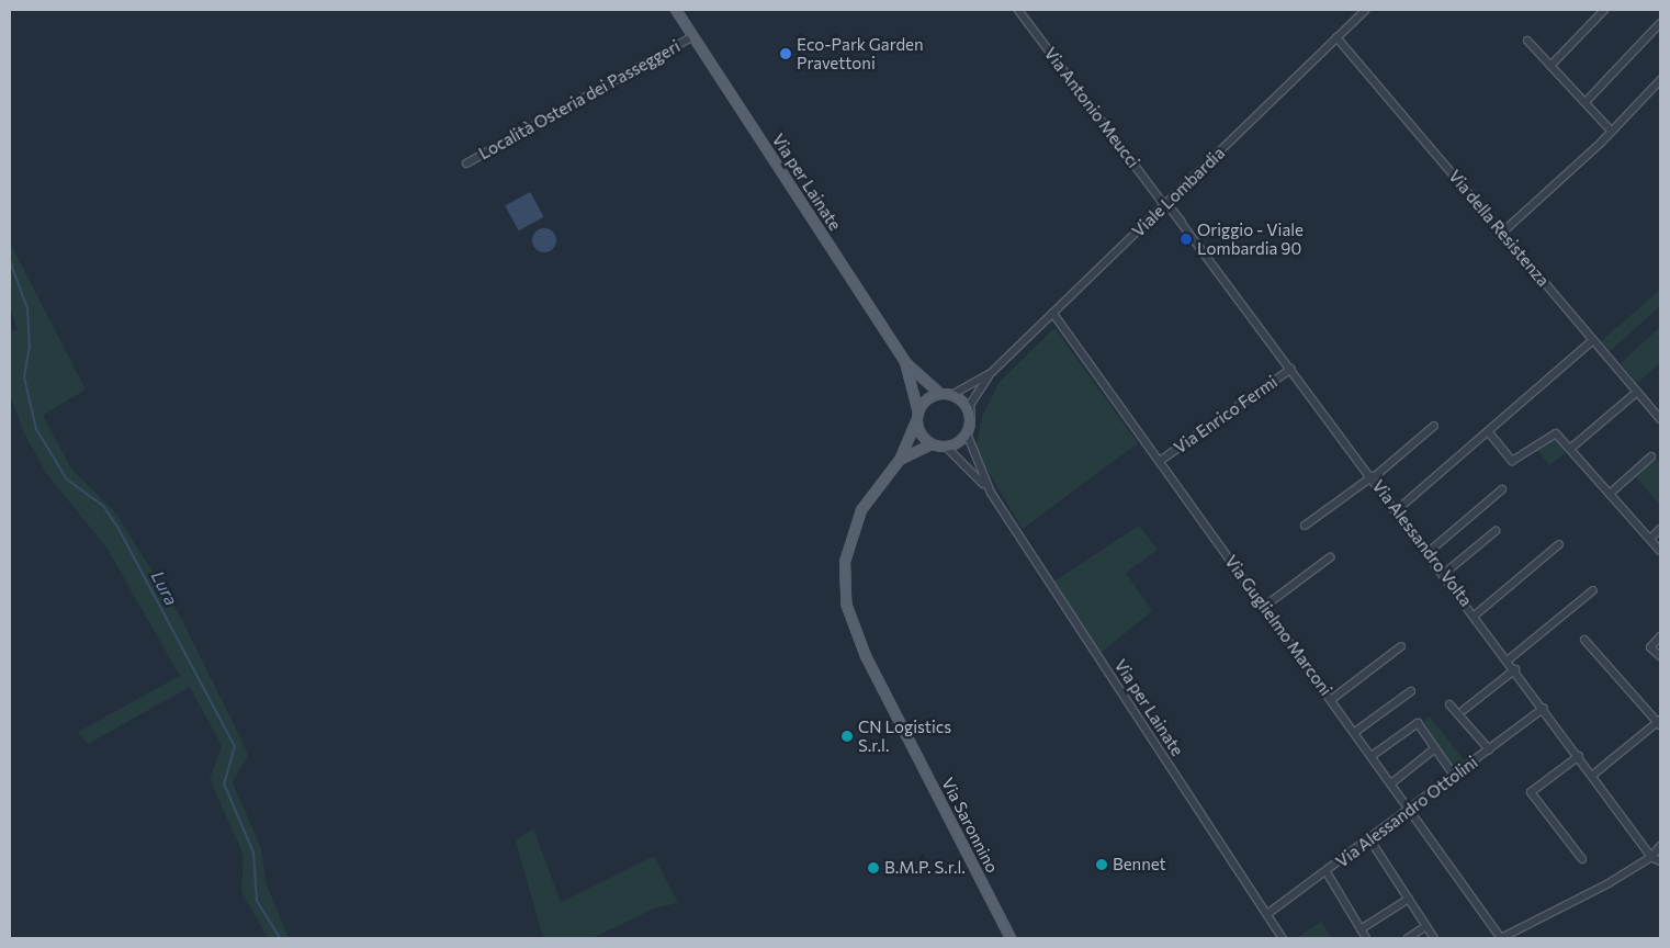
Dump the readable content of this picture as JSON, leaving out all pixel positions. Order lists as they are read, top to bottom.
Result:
{
  "streets": {
    "main road": ["Via per Lainate", "Via Saronnino"],
    "street": [
      "Località Osteria dei Passeggeri",
      "Via Antonio Meucci",
      "Viale Lombardia",
      "Via della Resistenza",
      "Via Enrico Fermi",
      "Via Alessandro Volta",
      "Via Guglielmo Marconi",
      "Via Alessandro Ottolini"
    ]
  },
  "crossings": [
    ["Località Osteria dei Passeggeri", "Via per Lainate"],
    ["Via Antonio Meucci", "Viale Lombardia"],
    ["Via Antonio Meucci", "Via Alessandro Volta"],
    ["Via per Lainate", "Viale Lombardia"],
    ["Via per Lainate", "Via Alessandro Ottolini"],
    ["Via per Lainate", "Via Saronnino"],
    ["Viale Lombardia", "Via della Resistenza"],
    ["Viale Lombardia", "Via Alessandro Volta"],
    ["Viale Lombardia", "Via Guglielmo Marconi"],
    ["Viale Lombardia", "Via Saronnino"],
    ["Via Enrico Fermi", "Via Alessandro Volta"],
    ["Via Enrico Fermi", "Via Guglielmo Marconi"],
    ["Via Alessandro Volta", "Via Alessandro Ottolini"],
    ["Via Guglielmo Marconi", "Via Alessandro Ottolini"]
  ],
  "water": ["Lura"],
  "places": [
    "Eco-Park Garden Pravettoni",
    "Origgio - Viale Lombardia 90",
    "CN Logistics S.r.l.",
    "Bennet",
    "B.M.P. S.r.l."
  ]
}
